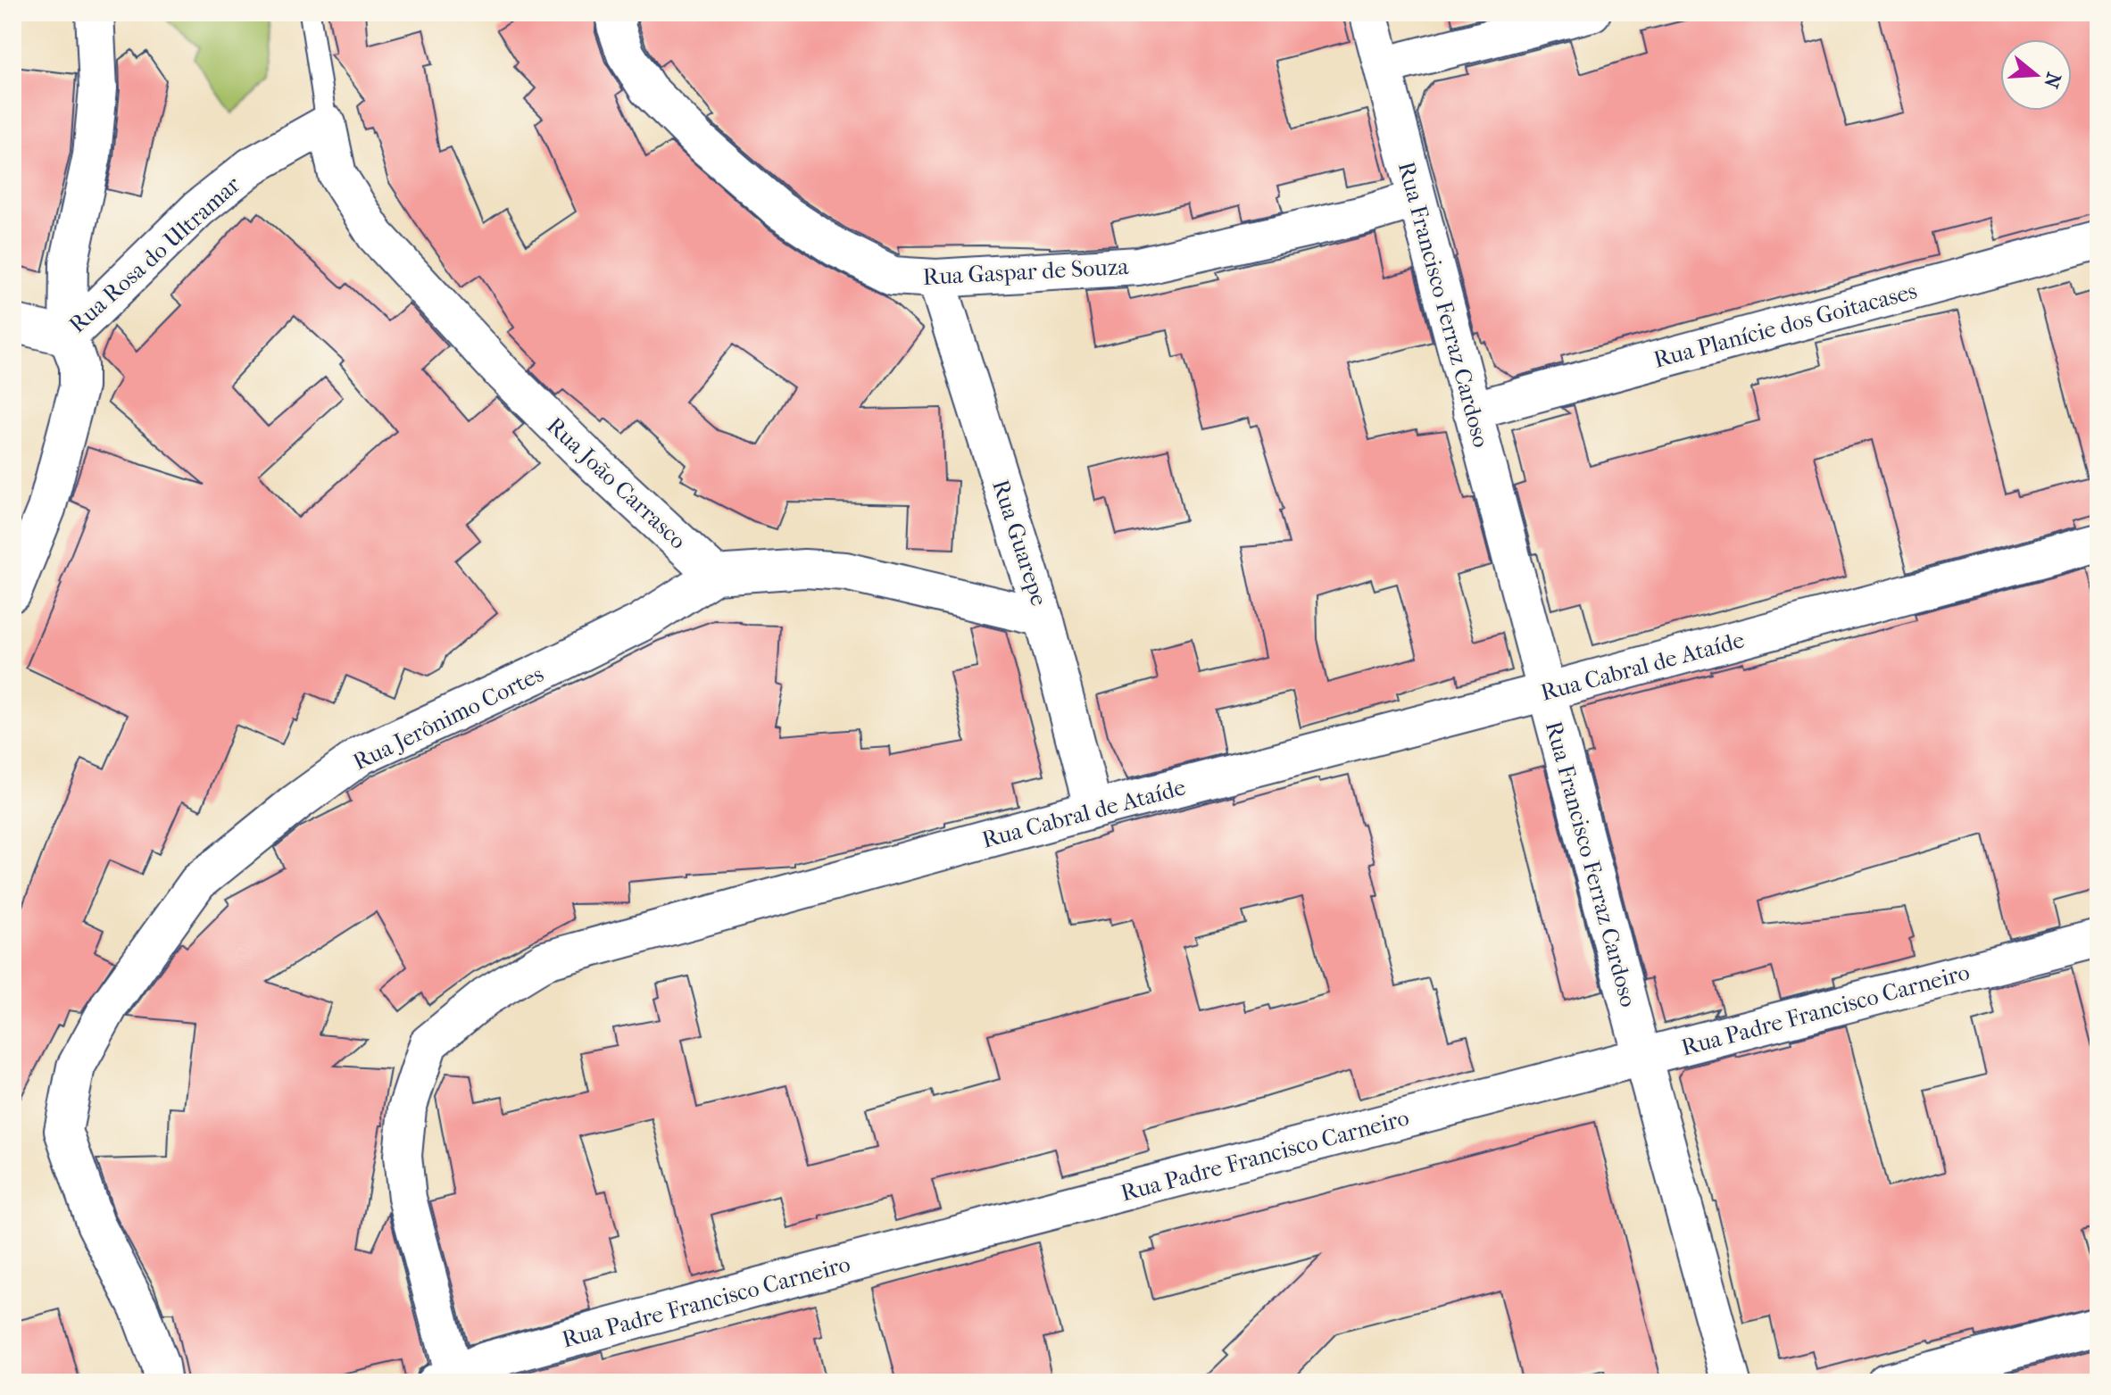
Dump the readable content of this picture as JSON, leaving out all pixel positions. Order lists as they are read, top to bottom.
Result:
{
  "streets": {
    "street": [
      "Rua Rosa do Ultramar",
      "Rua Gaspar de Souza",
      "Rua Francisco Ferraz Cardoso",
      "Rua Planície dos Goitacases",
      "Rua João Carrasco",
      "Rua Guarepe",
      "Rua Cabral de Ataíde",
      "Rua Jerônimo Cortes",
      "Rua Padre Francisco Carneiro"
    ]
  },
  "crossings": [
    ["Rua Rosa do Ultramar", "Rua João Carrasco"],
    ["Rua Gaspar de Souza", "Rua Francisco Ferraz Cardoso"],
    ["Rua Gaspar de Souza", "Rua Guarepe"],
    ["Rua Francisco Ferraz Cardoso", "Rua Planície dos Goitacases"],
    ["Rua Francisco Ferraz Cardoso", "Rua Cabral de Ataíde"],
    ["Rua Francisco Ferraz Cardoso", "Rua Padre Francisco Carneiro"],
    ["Rua João Carrasco", "Rua Jerônimo Cortes"],
    ["Rua Guarepe", "Rua Cabral de Ataíde"],
    ["Rua Cabral de Ataíde", "Rua Padre Francisco Carneiro"]
  ],
  "north": "right"
}
